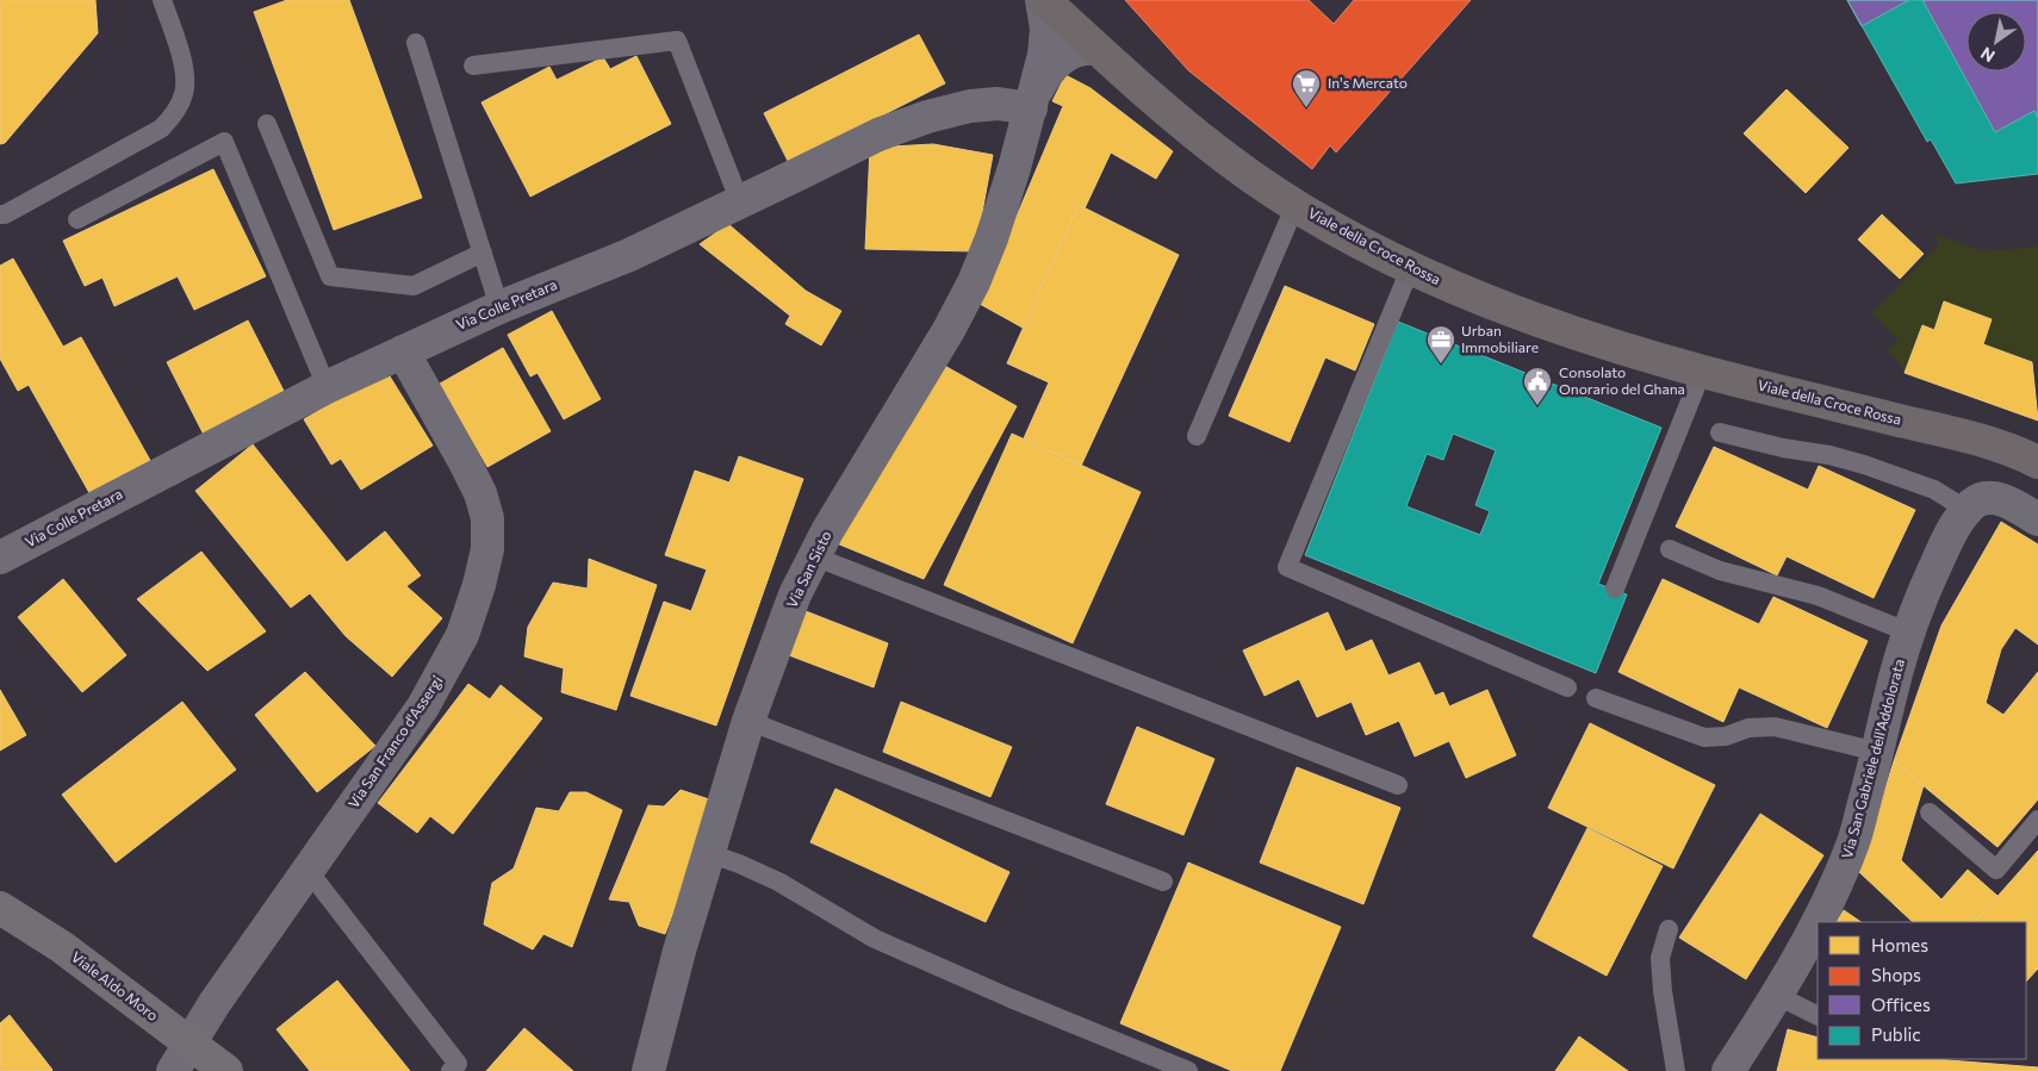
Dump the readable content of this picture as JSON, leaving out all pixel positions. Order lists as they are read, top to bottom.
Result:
{
  "streets": {
    "main road": ["Viale della Croce Rossa"],
    "street": [
      "Via Colle Pretara",
      "Via San Sisto",
      "Via San Franco d'Assergi",
      "Via San Gabriele dell'Addolorata",
      "Viale Aldo Moro"
    ]
  },
  "crossings": [
    ["Viale della Croce Rossa", "Via San Sisto"],
    ["Via Colle Pretara", "Via San Sisto"],
    ["Via Colle Pretara", "Via San Franco d'Assergi"]
  ],
  "places": {
    "supermarket": ["In's Mercato"],
    "office": ["Urban Immobiliare"],
    "public building": ["Consolato Onorario del Ghana"]
  },
  "legend": [
    "Homes",
    "Shops",
    "Offices",
    "Public"
  ],
  "north": "bottom left"
}
